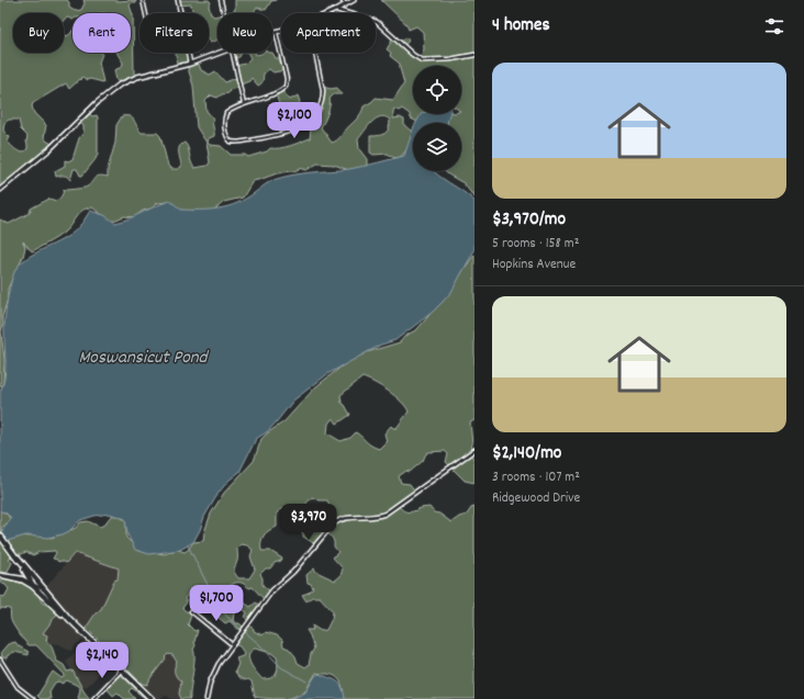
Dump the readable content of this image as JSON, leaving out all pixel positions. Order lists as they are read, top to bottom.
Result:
{
  "water": ["Moswansicut Pond"],
  "page": {
    "heading": "4 homes",
    "chip": [
      "Buy",
      "Rent",
      "Filters",
      "New",
      "Apartment"
    ],
    "list": [
      {
        "name": "$3,970/mo",
        "note": "5 rooms · 158 m² · Hopkins Avenue"
      },
      {
        "name": "$2,140/mo",
        "note": "3 rooms · 107 m² · Ridgewood Drive"
      }
    ],
    "price": [
      "$2,100",
      "$3,970",
      "$1,700",
      "$2,140"
    ]
  }
}
